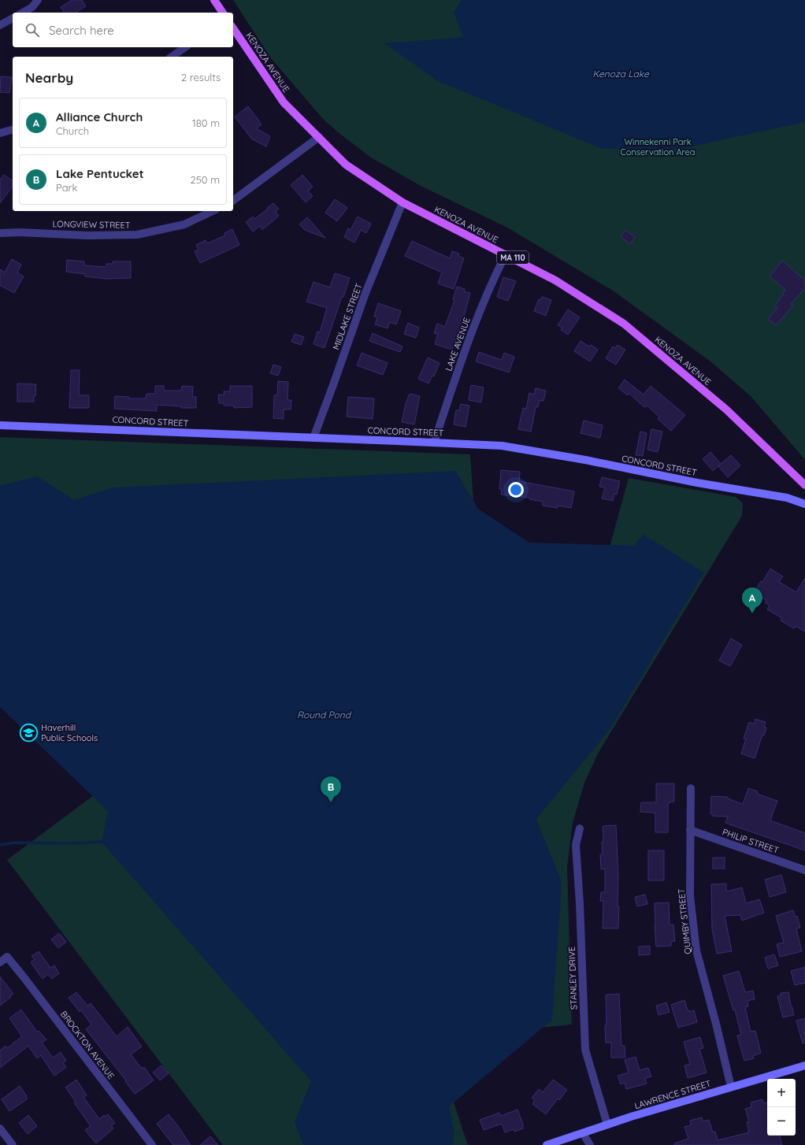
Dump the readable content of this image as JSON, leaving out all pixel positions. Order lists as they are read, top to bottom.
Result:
{
  "streets": {
    "main road": [
      "KENOZA AVENUE",
      "MA 110",
      "CONCORD STREET",
      "LAWRENCE STREET"
    ],
    "street": [
      "LONGVIEW STREET",
      "MIDLAKE STREET",
      "LAKE AVENUE",
      "PHILIP STREET",
      "QUIMBY STREET",
      "STANLEY DRIVE",
      "BROCKTON AVENUE"
    ]
  },
  "crossings": [
    ["KENOZA AVENUE", "MIDLAKE STREET"],
    ["KENOZA AVENUE", "LAKE AVENUE"],
    ["MIDLAKE STREET", "CONCORD STREET"],
    ["LAKE AVENUE", "CONCORD STREET"],
    ["PHILIP STREET", "QUIMBY STREET"],
    ["QUIMBY STREET", "LAWRENCE STREET"],
    ["STANLEY DRIVE", "LAWRENCE STREET"]
  ],
  "water": ["Kenoza Lake", "Round Pond"],
  "parks": ["Winnekenni Park Conservation Area"],
  "places": {
    "school or university": ["Haverhill Public Schools"]
  },
  "page": {
    "search": "Search here",
    "heading": ["Nearby", "2 results"],
    "list": [
      {
        "mark": "A",
        "name": "Alliance Church",
        "note": "Church",
        "value": "180 m"
      },
      {
        "mark": "B",
        "name": "Lake Pentucket",
        "note": "Park",
        "value": "250 m"
      }
    ],
    "pins": ["A", "B"],
    "map_buttons": ["+", "−"]
  }
}
